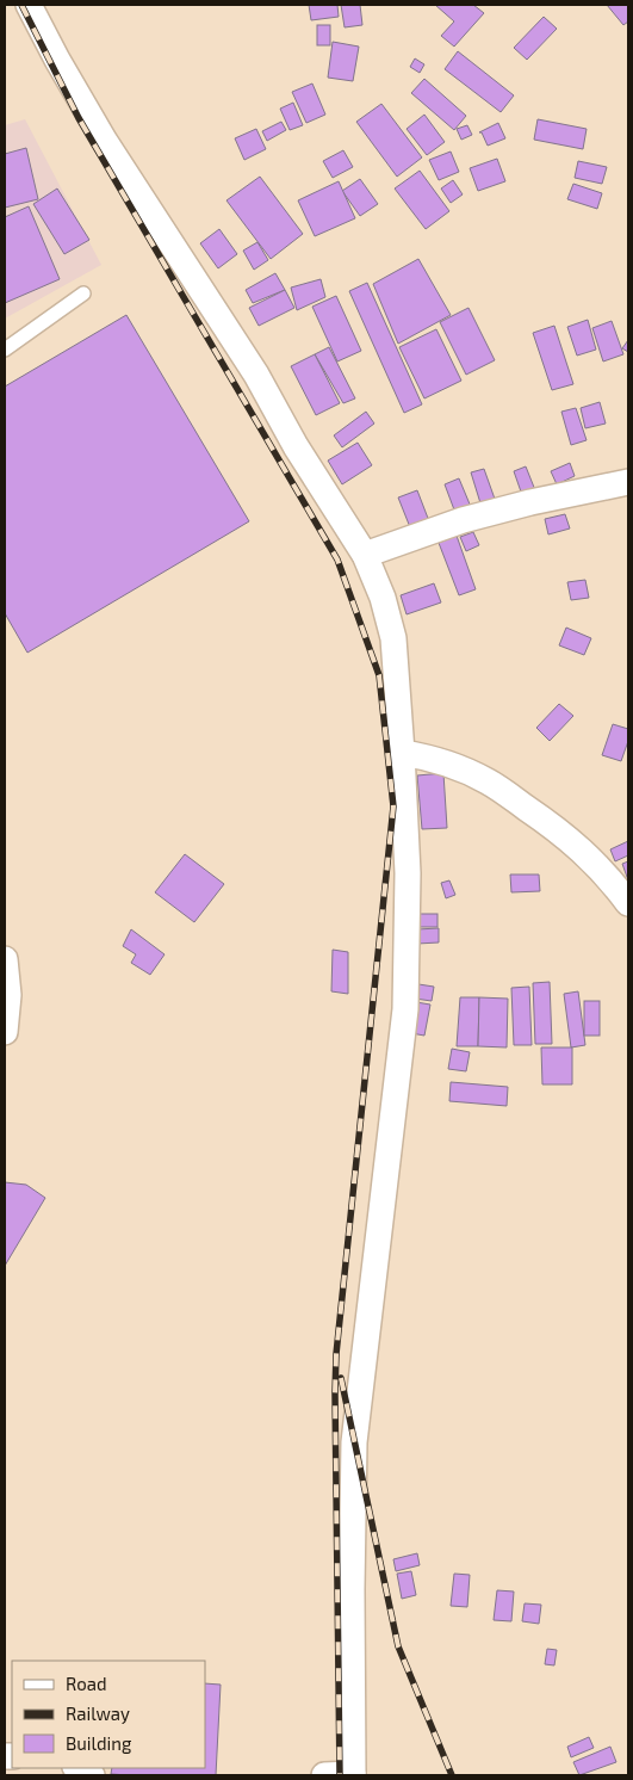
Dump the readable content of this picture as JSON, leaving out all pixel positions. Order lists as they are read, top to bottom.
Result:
{
  "legend": ["Road", "Railway", "Building"]
}
